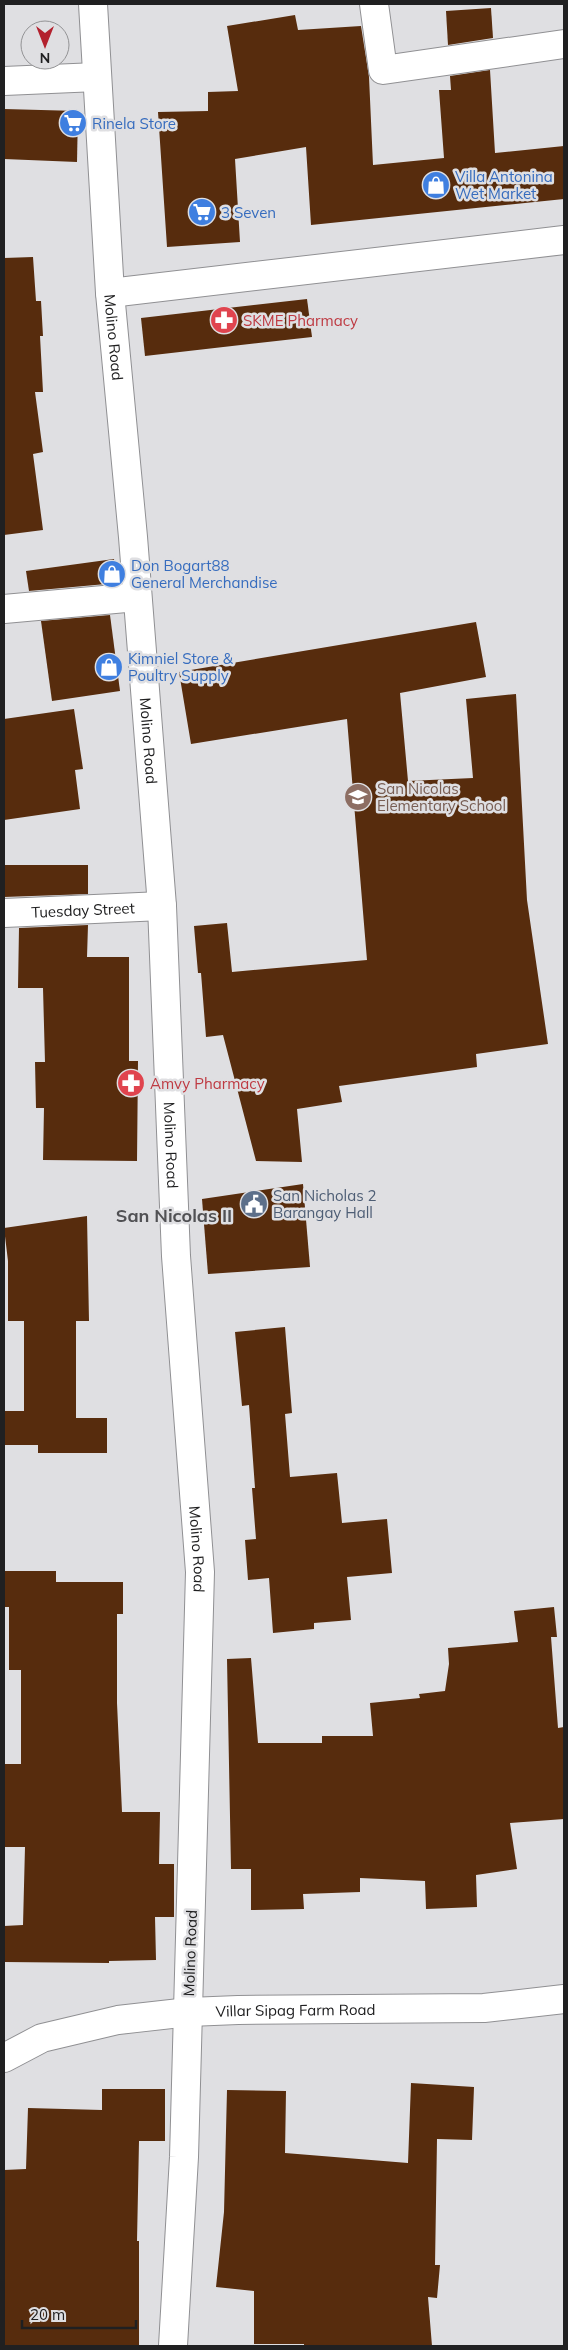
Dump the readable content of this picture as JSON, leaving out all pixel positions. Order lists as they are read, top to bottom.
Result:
{
  "streets": {
    "main road": ["Molino Road", "Tuesday Street", "Villar Sipag Farm Road"]
  },
  "crossings": [
    ["Molino Road", "Tuesday Street"],
    ["Molino Road", "Villar Sipag Farm Road"]
  ],
  "districts": ["San Nicolas II"],
  "places": {
    "supermarket": ["Rinela Store", "3 Seven"],
    "shop": ["Villa Antonina Wet Market", "Don Bogart88 General Merchandise", "Kimniel Store & Poultry Supply"],
    "pharmacy": ["SKME Pharmacy", "Amvy Pharmacy"],
    "school or university": ["San Nicolas Elementary School"],
    "public building": ["San Nicholas 2 Barangay Hall"]
  },
  "scale_bar": "20 m",
  "north": "bottom"
}
